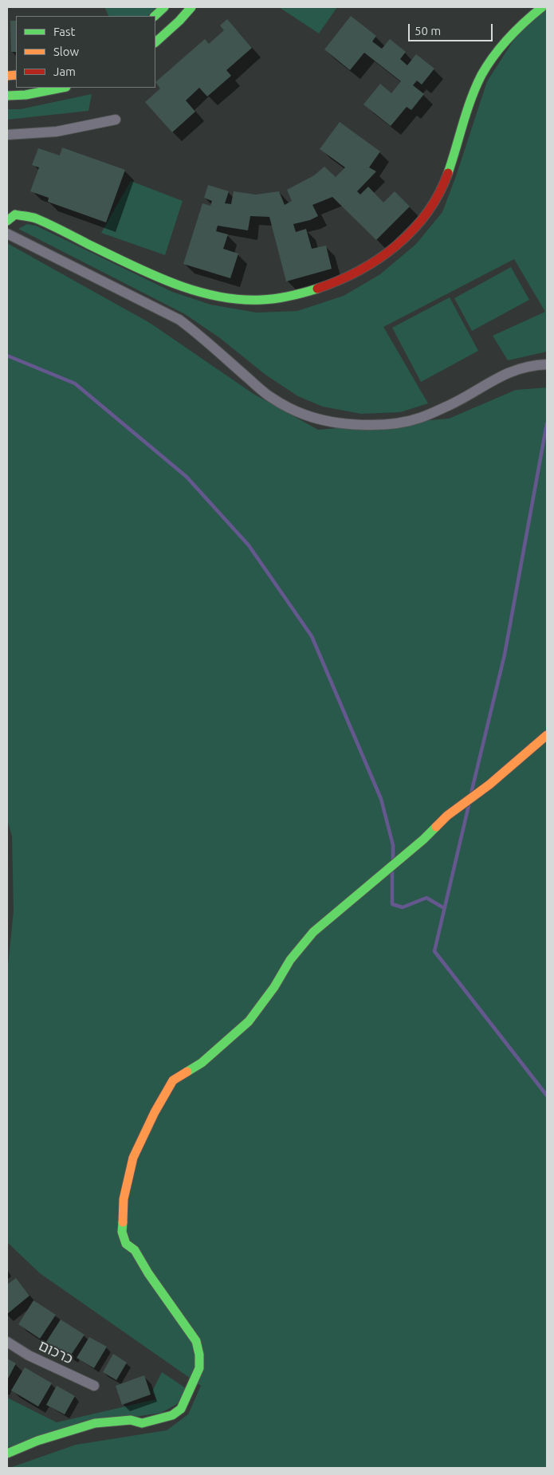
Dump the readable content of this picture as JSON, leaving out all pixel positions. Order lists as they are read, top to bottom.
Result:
{
  "streets": {
    "street": ["כרכום"]
  },
  "legend": ["Fast", "Slow", "Jam"],
  "scale_bar": "50 m"
}
